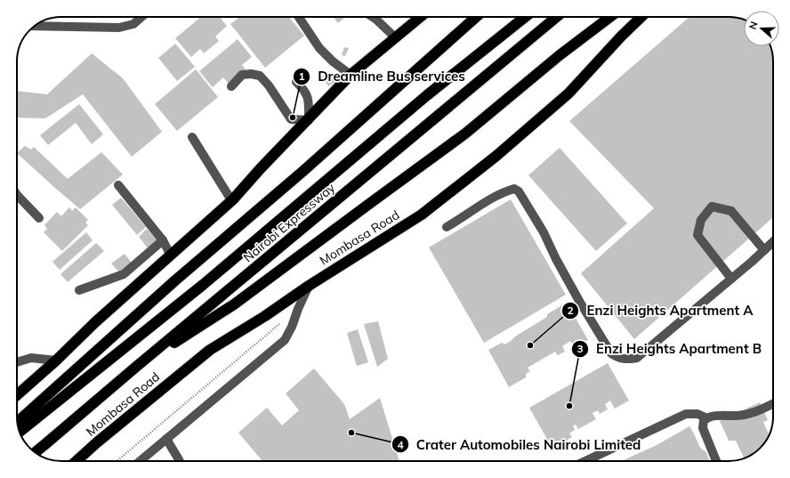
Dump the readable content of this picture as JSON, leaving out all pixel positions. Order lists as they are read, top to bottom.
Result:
{
  "streets": {
    "highway": ["Nairobi Expressway", "Mombasa Road"]
  },
  "places": [
    "Dreamline Bus services",
    "Enzi Heights Apartment A",
    "Enzi Heights Apartment B",
    "Crater Automobiles Nairobi Limited"
  ],
  "north": "left"
}
